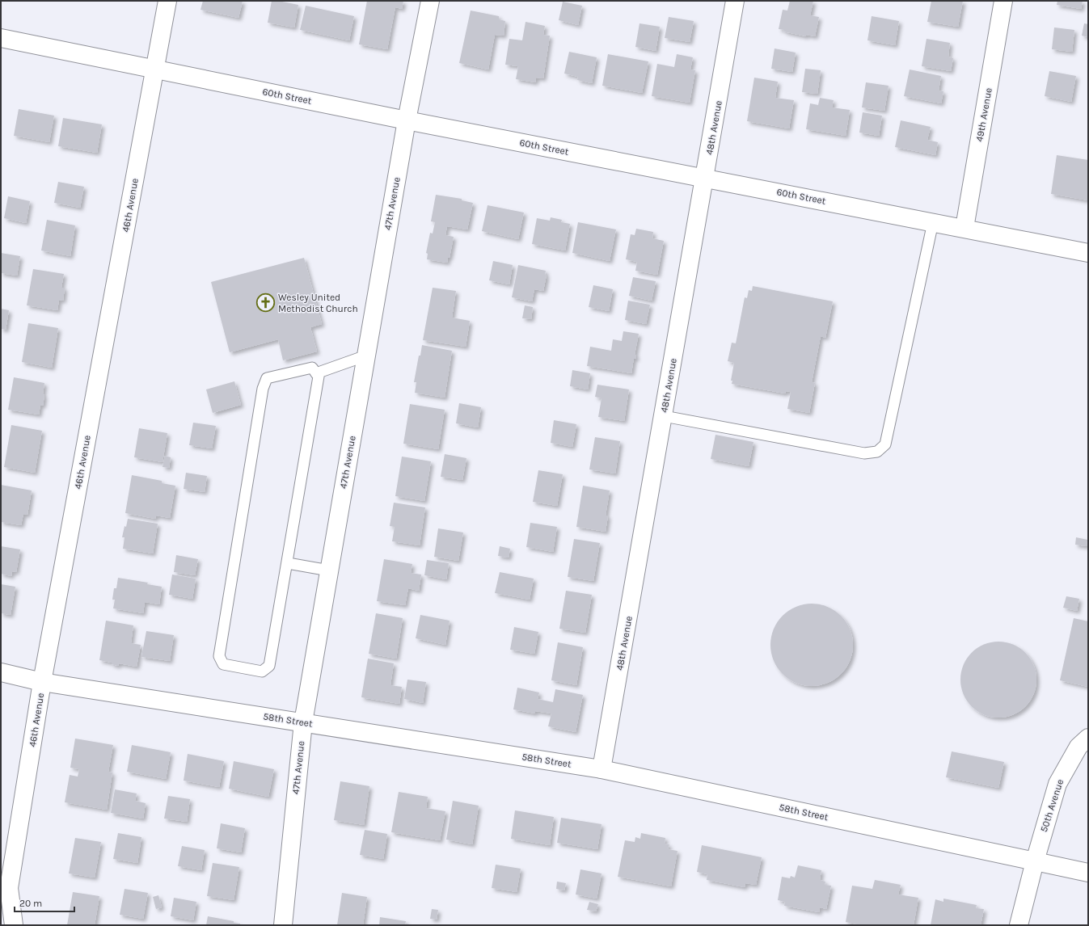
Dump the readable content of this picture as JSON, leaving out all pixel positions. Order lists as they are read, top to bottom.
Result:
{
  "streets": {
    "street": [
      "60th Street",
      "49th Avenue",
      "48th Avenue",
      "47th Avenue",
      "46th Avenue",
      "58th Street",
      "50th Avenue"
    ]
  },
  "crossings": [
    ["60th Street", "49th Avenue"],
    ["60th Street", "48th Avenue"],
    ["60th Street", "47th Avenue"],
    ["60th Street", "46th Avenue"],
    ["48th Avenue", "58th Street"],
    ["47th Avenue", "58th Street"],
    ["46th Avenue", "58th Street"],
    ["58th Street", "50th Avenue"]
  ],
  "places": {
    "church": ["Wesley United Methodist Church"]
  },
  "scale_bar": "20 m"
}
